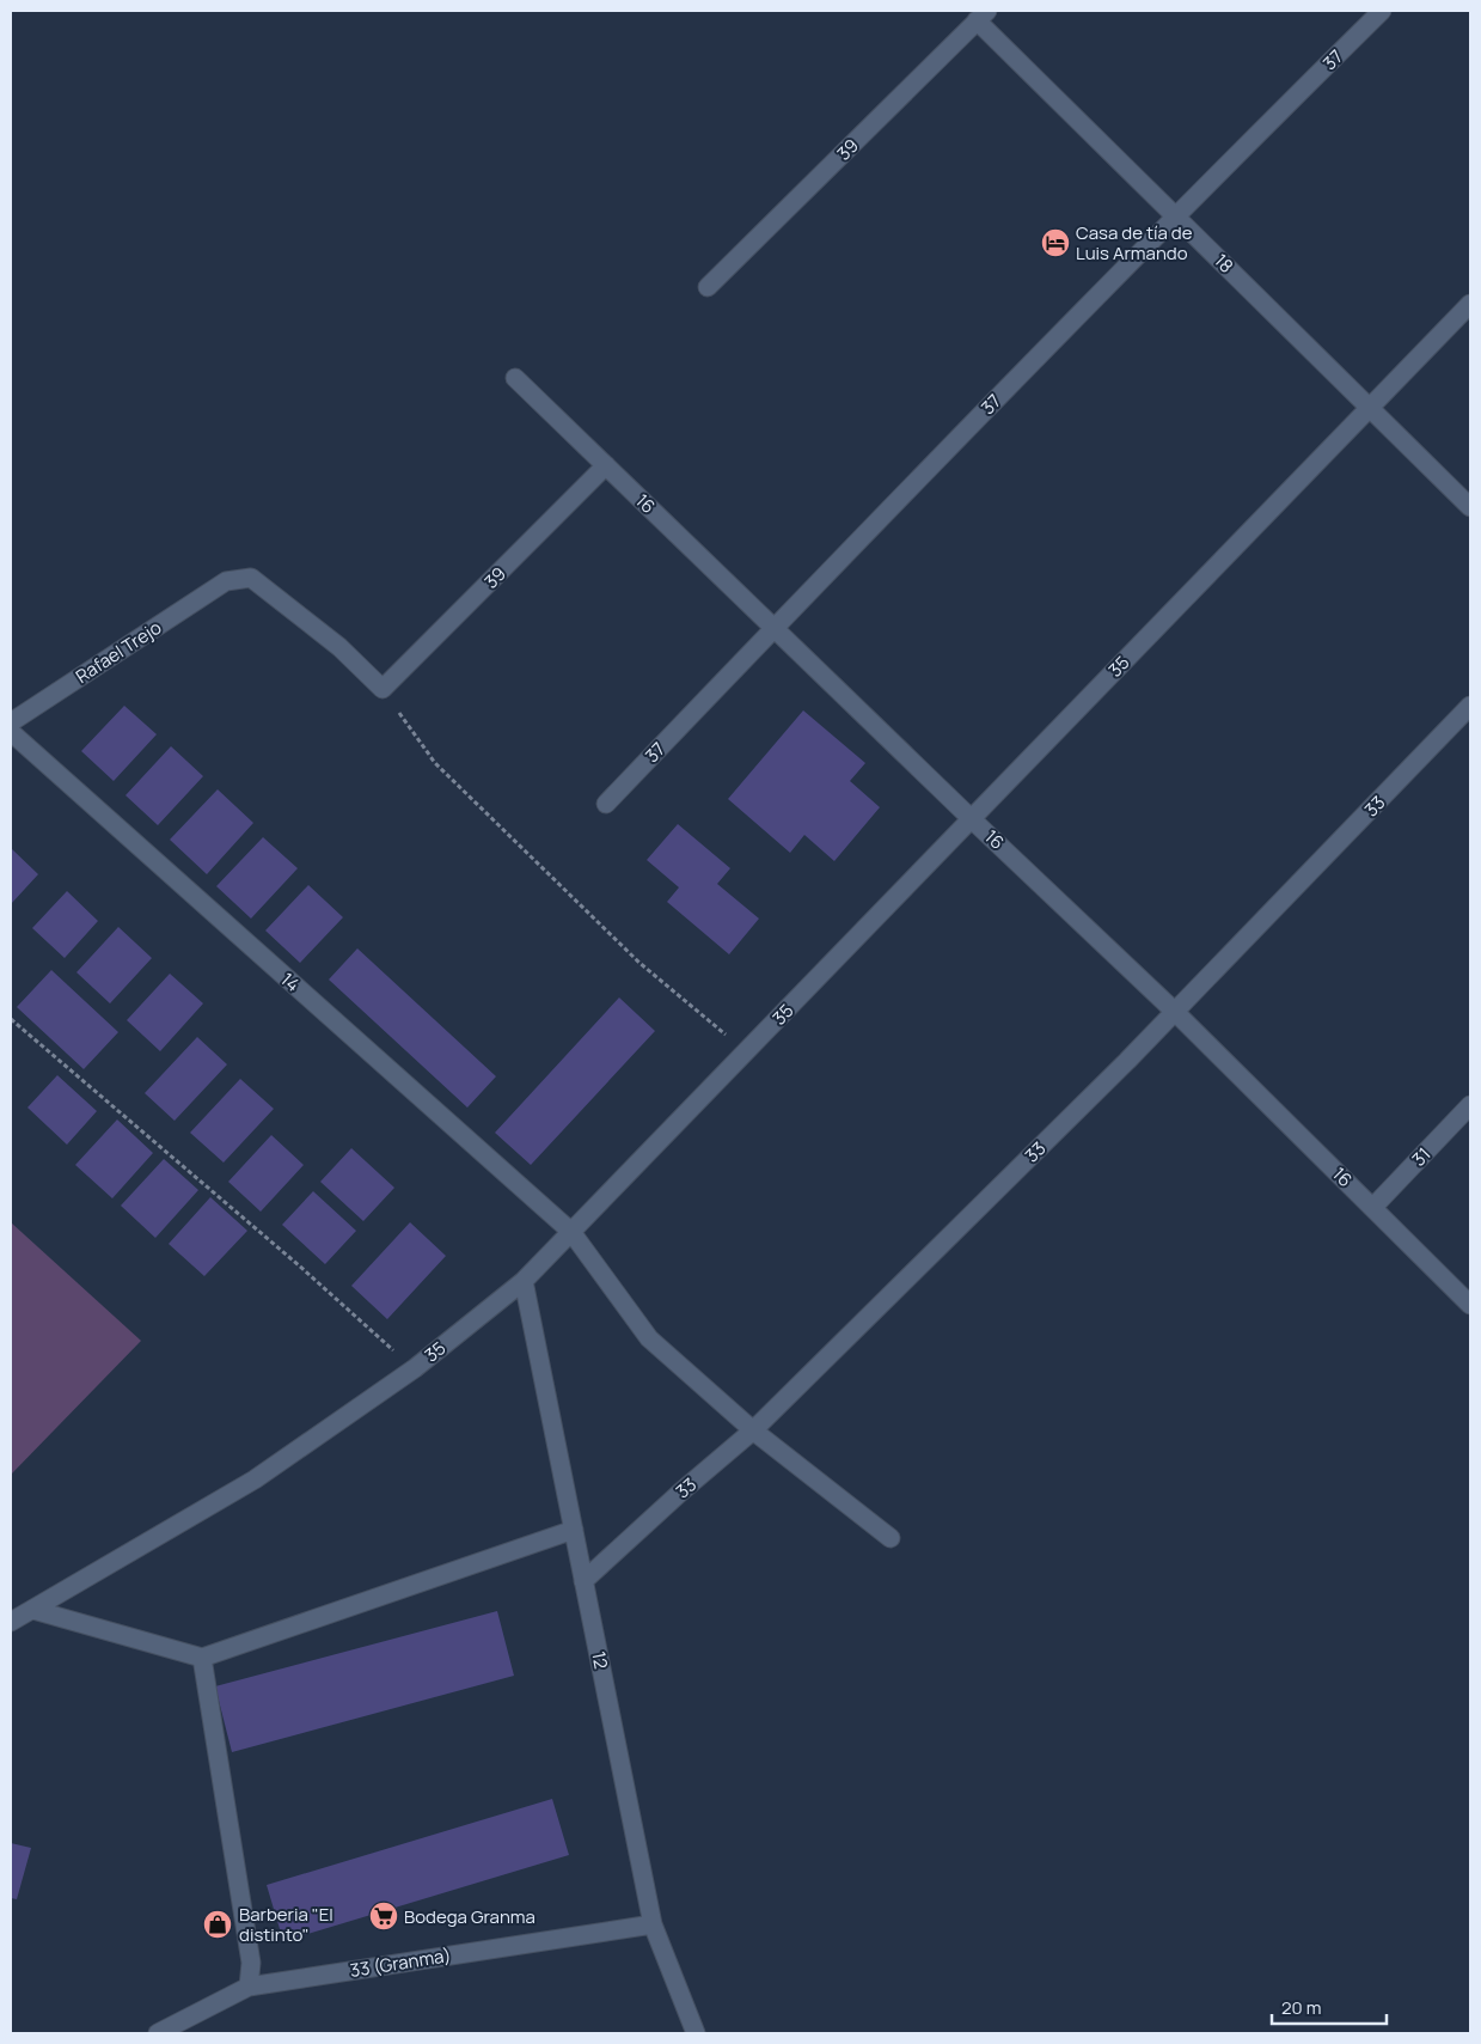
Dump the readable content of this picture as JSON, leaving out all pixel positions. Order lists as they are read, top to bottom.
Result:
{
  "streets": {
    "street": [
      "37",
      "39",
      "18",
      "16",
      "Rafael Trejo",
      "35",
      "33",
      "14",
      "31",
      "12",
      "33 (Granma)"
    ]
  },
  "crossings": [
    ["37", "18"],
    ["37", "16"],
    ["39", "18"],
    ["39", "16"],
    ["39", "Rafael Trejo"],
    ["18", "35"],
    ["16", "35"],
    ["16", "33"],
    ["16", "31"],
    ["35", "14"],
    ["35", "12"],
    ["33", "14"],
    ["33", "12"],
    ["12", "33 (Granma)"]
  ],
  "places": {
    "hotel": ["Casa de tía de Luis Armando"],
    "supermarket": ["Bodega Granma"],
    "shop": ["Barberia \"El distinto\""]
  },
  "scale_bar": "20 m"
}
